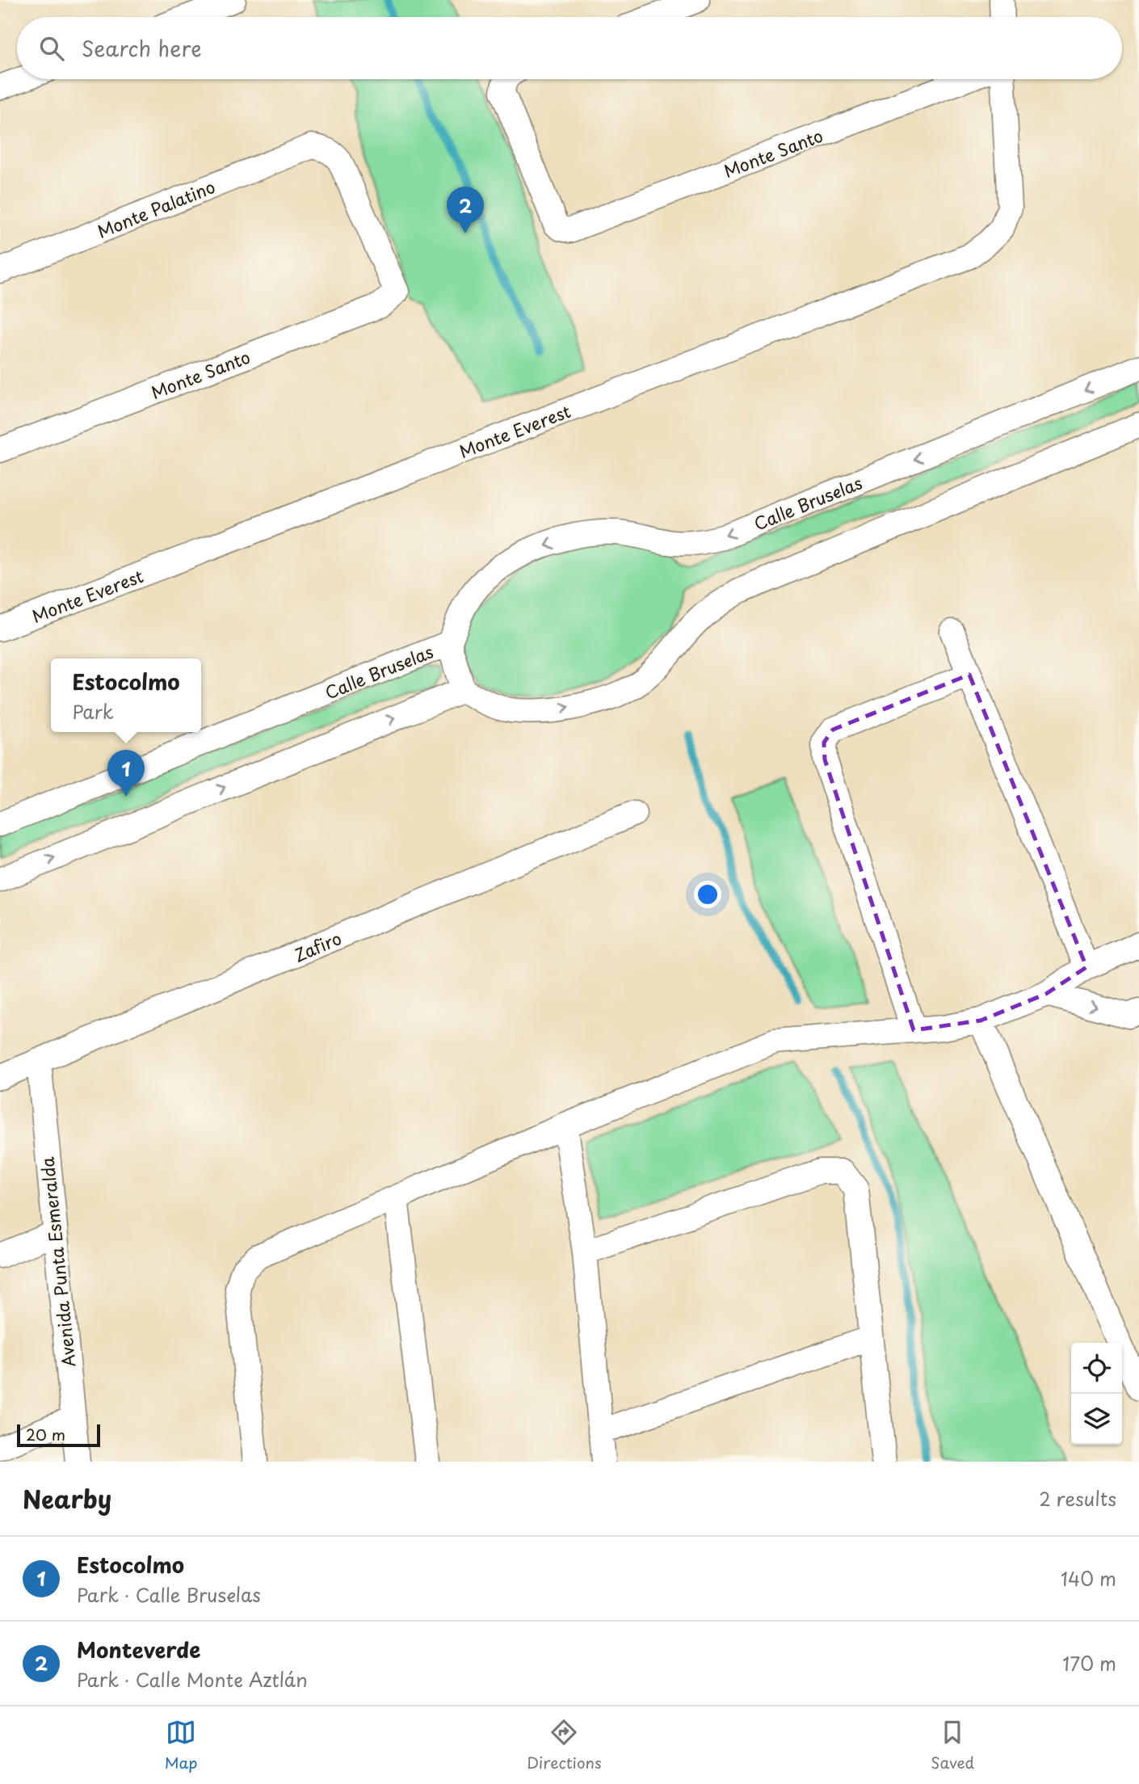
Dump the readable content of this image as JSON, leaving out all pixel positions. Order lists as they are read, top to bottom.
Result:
{
  "streets": {
    "street": [
      "Monte Santo",
      "Monte Palatino",
      "Monte Everest",
      "Calle Bruselas",
      "Zafiro",
      "Avenida Punta Esmeralda"
    ]
  },
  "crossings": [
    ["Monte Santo", "Monte Palatino"],
    ["Zafiro", "Avenida Punta Esmeralda"]
  ],
  "scale_bar": "20 m",
  "page": {
    "search": "Search here",
    "pins": ["2", "1"],
    "popup": ["Estocolmo", "Park"],
    "scale": "20 m",
    "heading": ["Nearby", "2 results"],
    "list": [
      {
        "mark": "1",
        "name": "Estocolmo",
        "note": "Park · Calle Bruselas",
        "value": "140 m"
      },
      {
        "mark": "2",
        "name": "Monteverde",
        "note": "Park · Calle Monte Aztlán",
        "value": "170 m"
      }
    ],
    "nav": ["Map", "Directions", "Saved"]
  }
}
